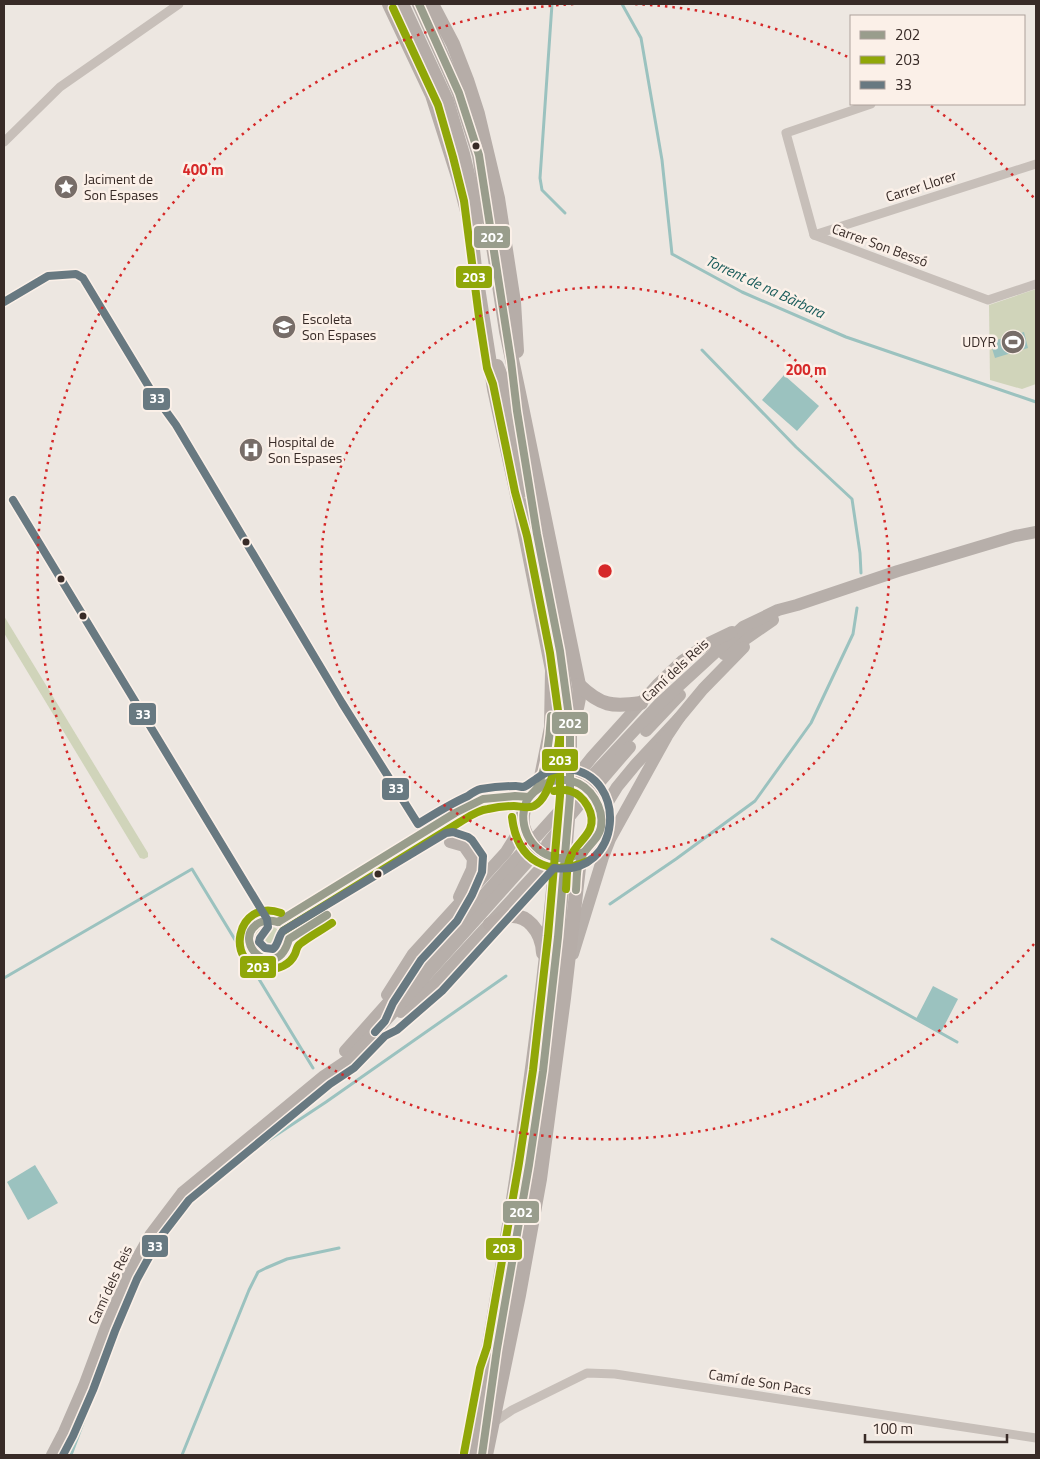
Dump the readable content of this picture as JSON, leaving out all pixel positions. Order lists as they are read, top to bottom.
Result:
{
  "streets": {
    "street": [
      "Carrer Llorer",
      "Carrer Son Bessó",
      "Camí dels Reis",
      "Camí de Son Pacs"
    ]
  },
  "crossings": [
    ["Carrer Llorer", "Carrer Son Bessó"]
  ],
  "water": ["Torrent de na Bàrbara"],
  "places": {
    "place": ["Jaciment de Son Espases"],
    "school or university": ["Escoleta Son Espases"],
    "sports": ["UDYR"],
    "hospital": ["Hospital de Son Espases"]
  },
  "lines": ["transit line 202", "transit line 203", "transit line 33"],
  "legend": ["202", "203", "33"],
  "scale_bar": "100 m",
  "rings": ["400 m", "200 m"]
}
